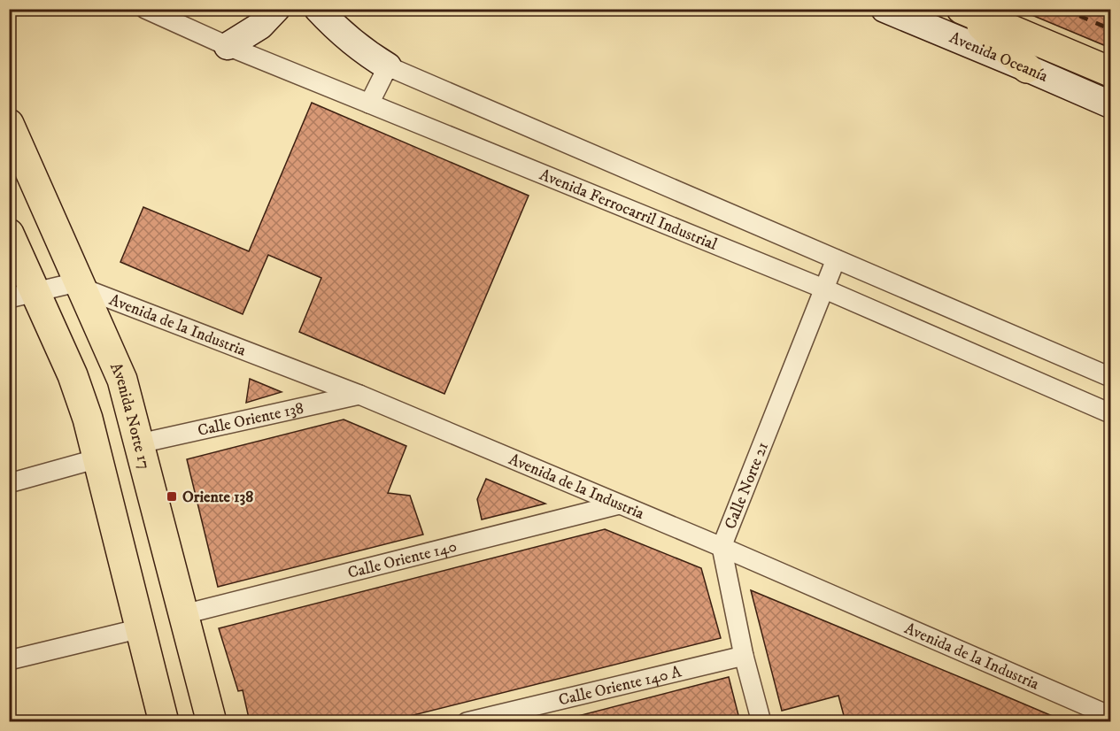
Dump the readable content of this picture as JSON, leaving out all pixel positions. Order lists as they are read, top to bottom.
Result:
{
  "streets": {
    "main road": ["Avenida Oceanía", "Avenida Norte 17"],
    "street": [
      "Avenida Ferrocarril Industrial",
      "Avenida de la Industria",
      "Calle Oriente 138",
      "Calle Norte 21",
      "Calle Oriente 140",
      "Calle Oriente 140 A"
    ]
  },
  "crossings": [
    ["Avenida Ferrocarril Industrial", "Calle Norte 21"],
    ["Avenida de la Industria", "Avenida Norte 17"],
    ["Avenida de la Industria", "Calle Oriente 138"],
    ["Avenida de la Industria", "Calle Norte 21"],
    ["Avenida de la Industria", "Calle Oriente 140"],
    ["Avenida Norte 17", "Calle Oriente 138"],
    ["Avenida Norte 17", "Calle Oriente 140"],
    ["Calle Norte 21", "Calle Oriente 140 A"]
  ],
  "places": {
    "transit": ["Oriente 138"]
  }
}
